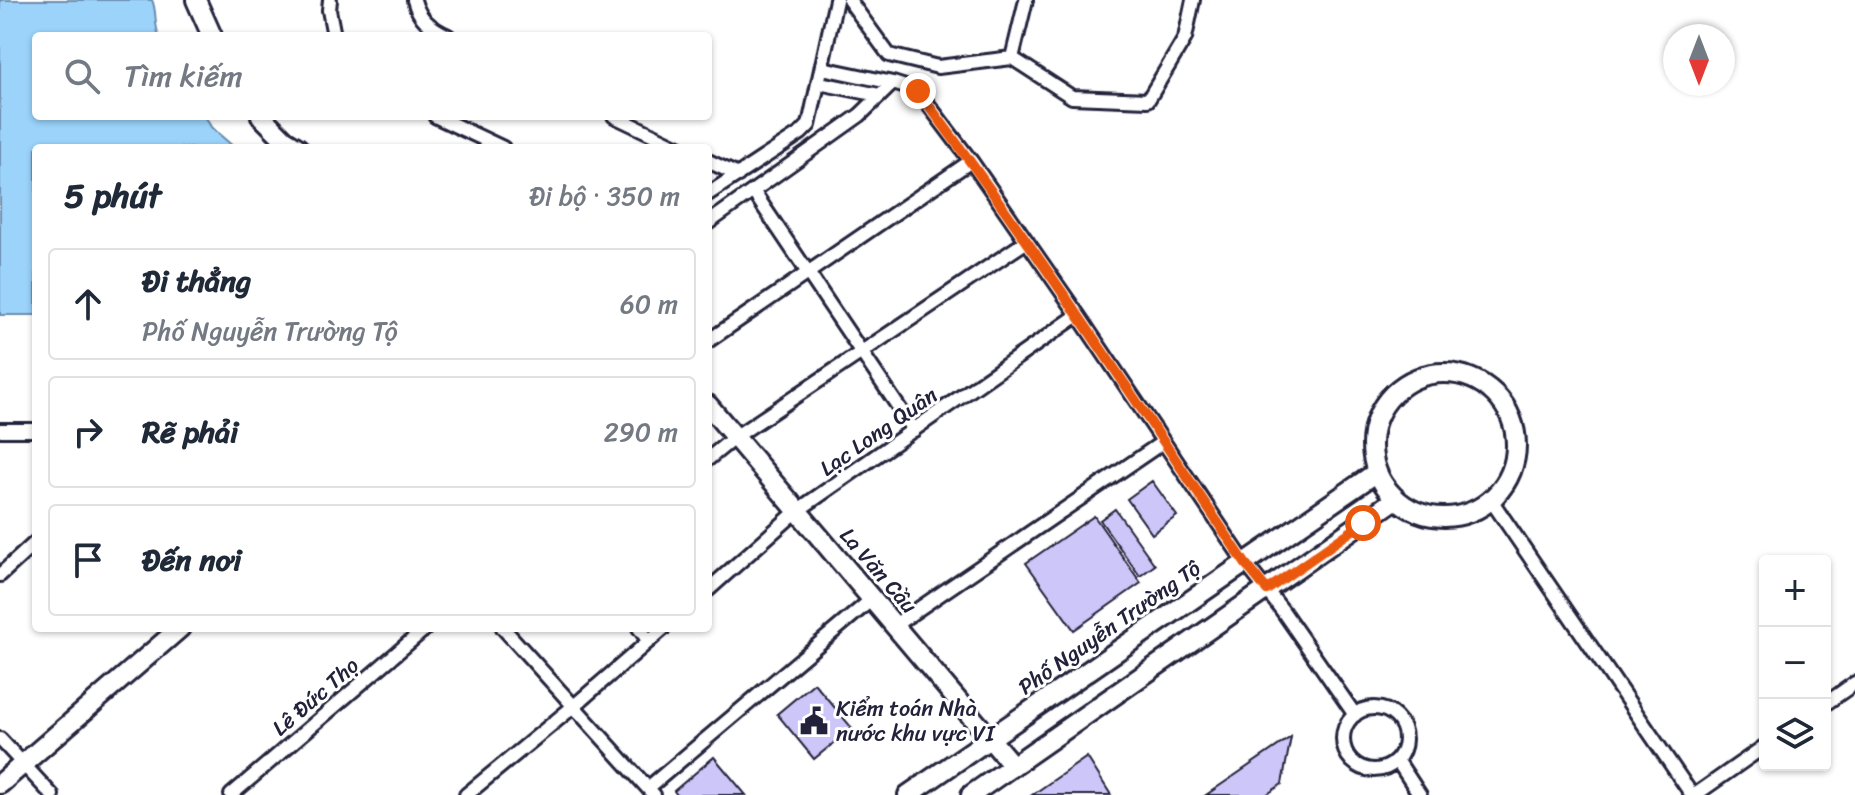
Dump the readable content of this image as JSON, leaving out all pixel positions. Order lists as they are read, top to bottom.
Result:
{
  "streets": {
    "street": [
      "Lạc Long Quân",
      "La Văn Cầu",
      "Phố Nguyễn Trường Tộ",
      "Lê Đức Thọ"
    ]
  },
  "crossings": [
    ["Lạc Long Quân", "La Văn Cầu"],
    ["La Văn Cầu", "Phố Nguyễn Trường Tộ"]
  ],
  "places": {
    "public building": ["Kiểm toán Nhà nước khu vực VI"]
  },
  "north": "bottom",
  "page": {
    "search": "Tìm kiếm",
    "heading": ["5 phút", "Đi bộ · 350 m"],
    "list": [
      ["Đi thẳng", "Phố Nguyễn Trường Tộ", "60 m"],
      ["Rẽ phải", "290 m"],
      "Đến nơi"
    ],
    "map_buttons": ["+", "−"]
  }
}
